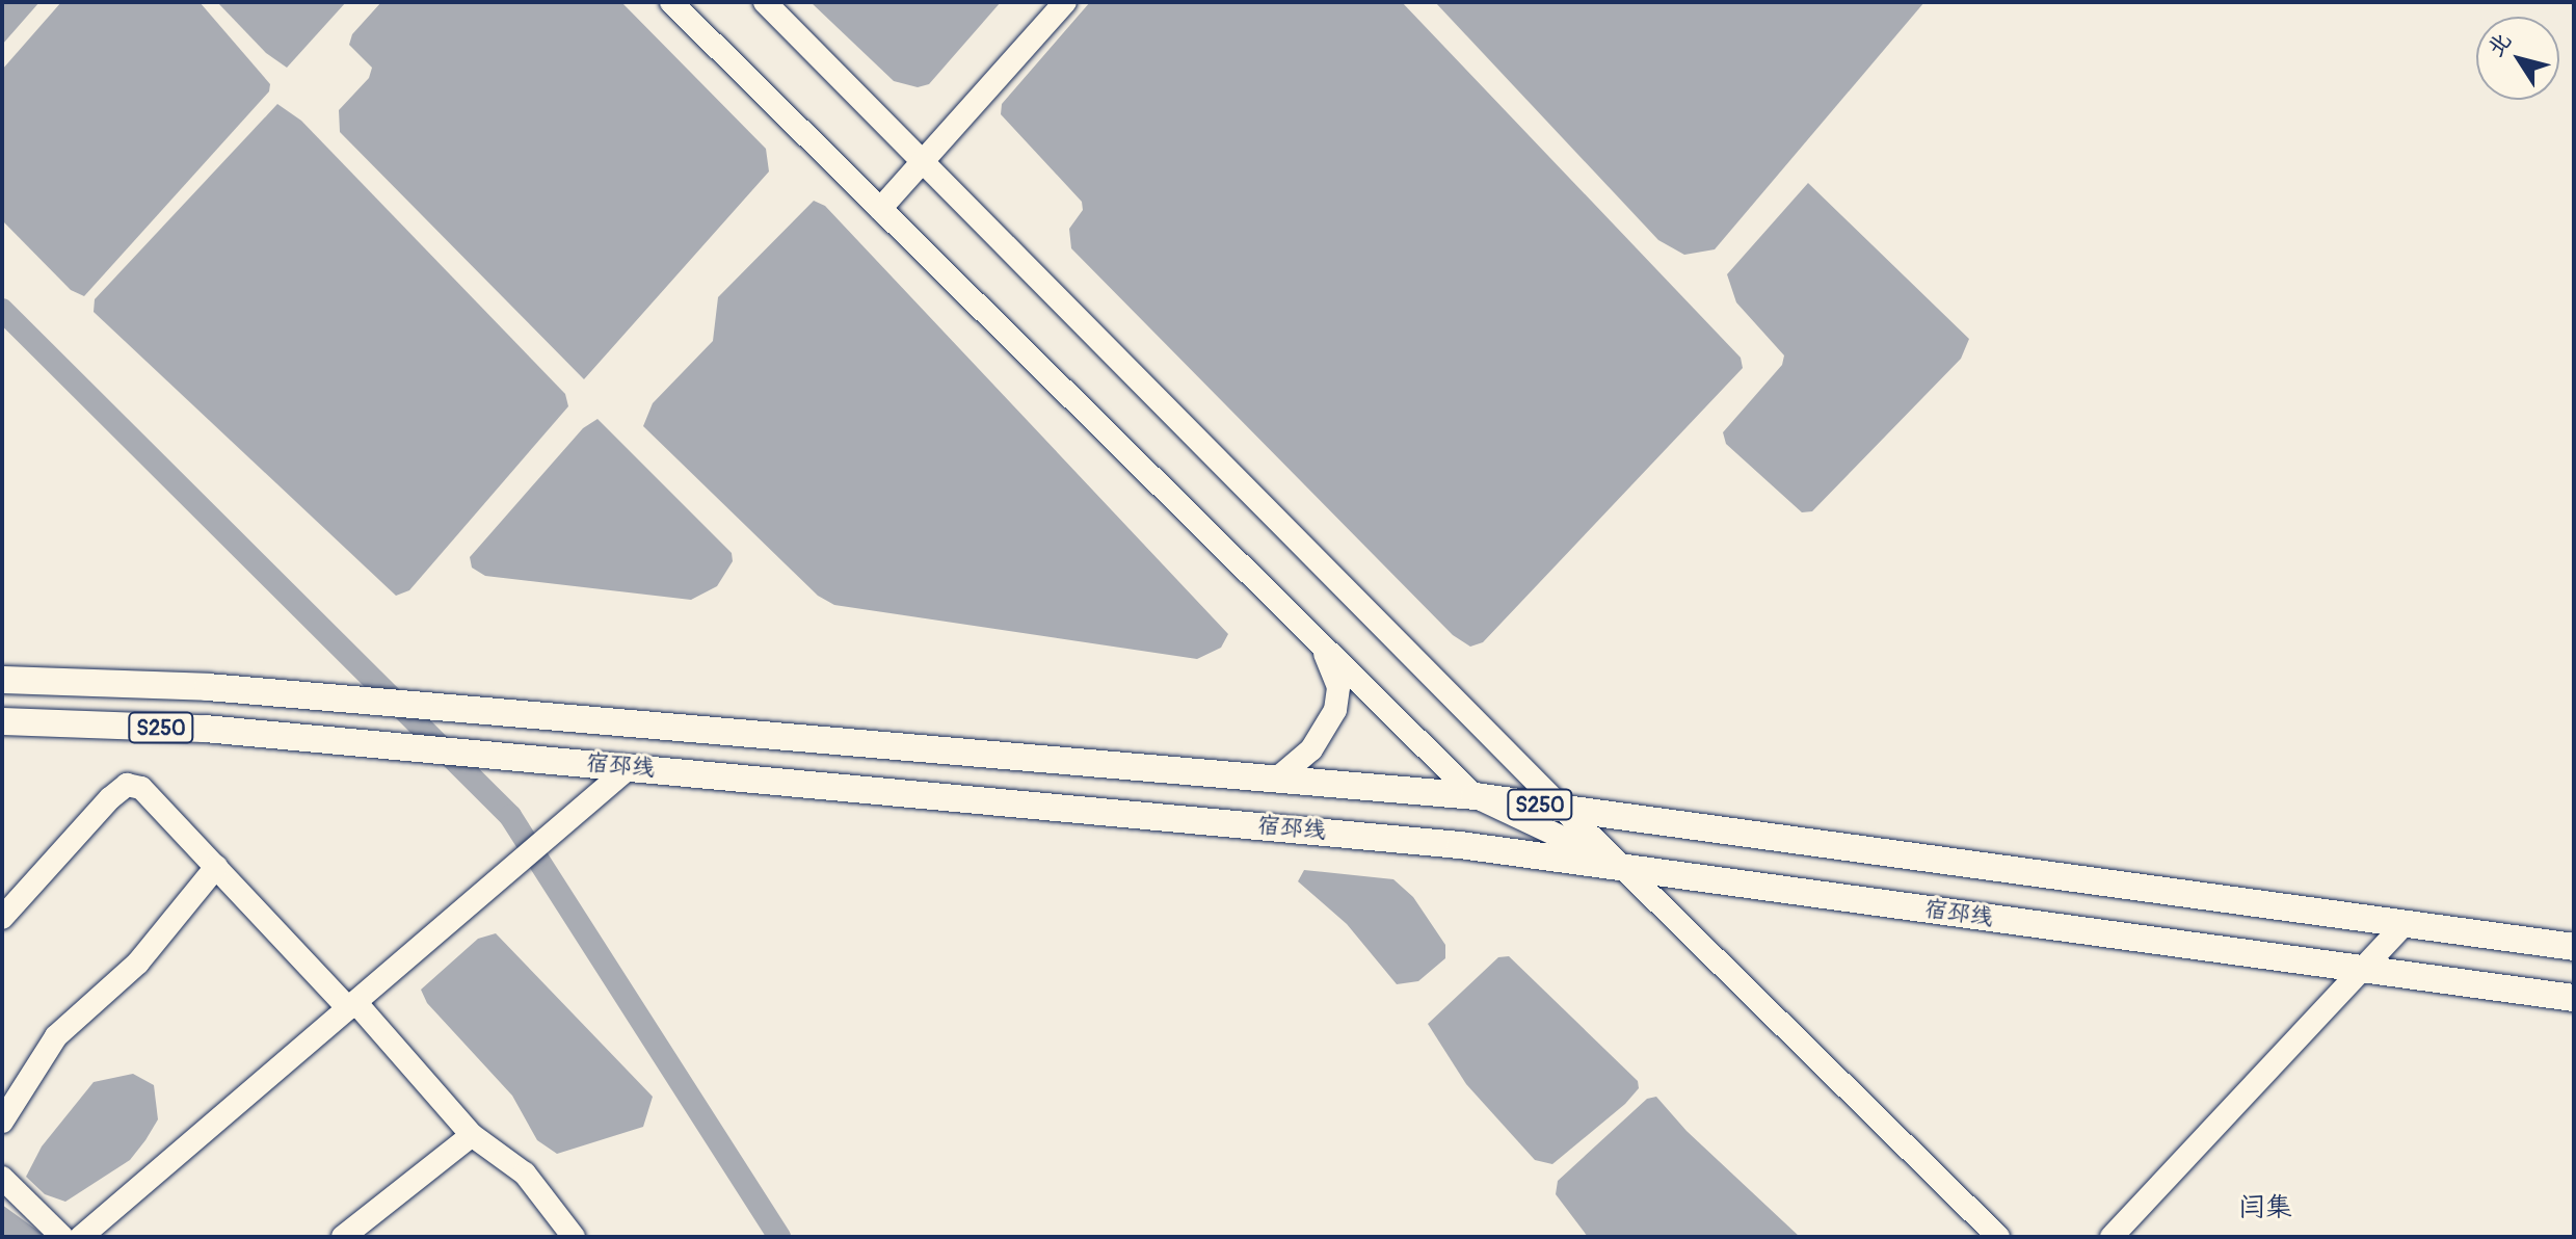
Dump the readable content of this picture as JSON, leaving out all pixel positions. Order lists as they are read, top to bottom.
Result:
{
  "streets": {
    "main road": ["S250", "宿邳线"]
  },
  "districts": ["闫集"],
  "north": "top left"
}
